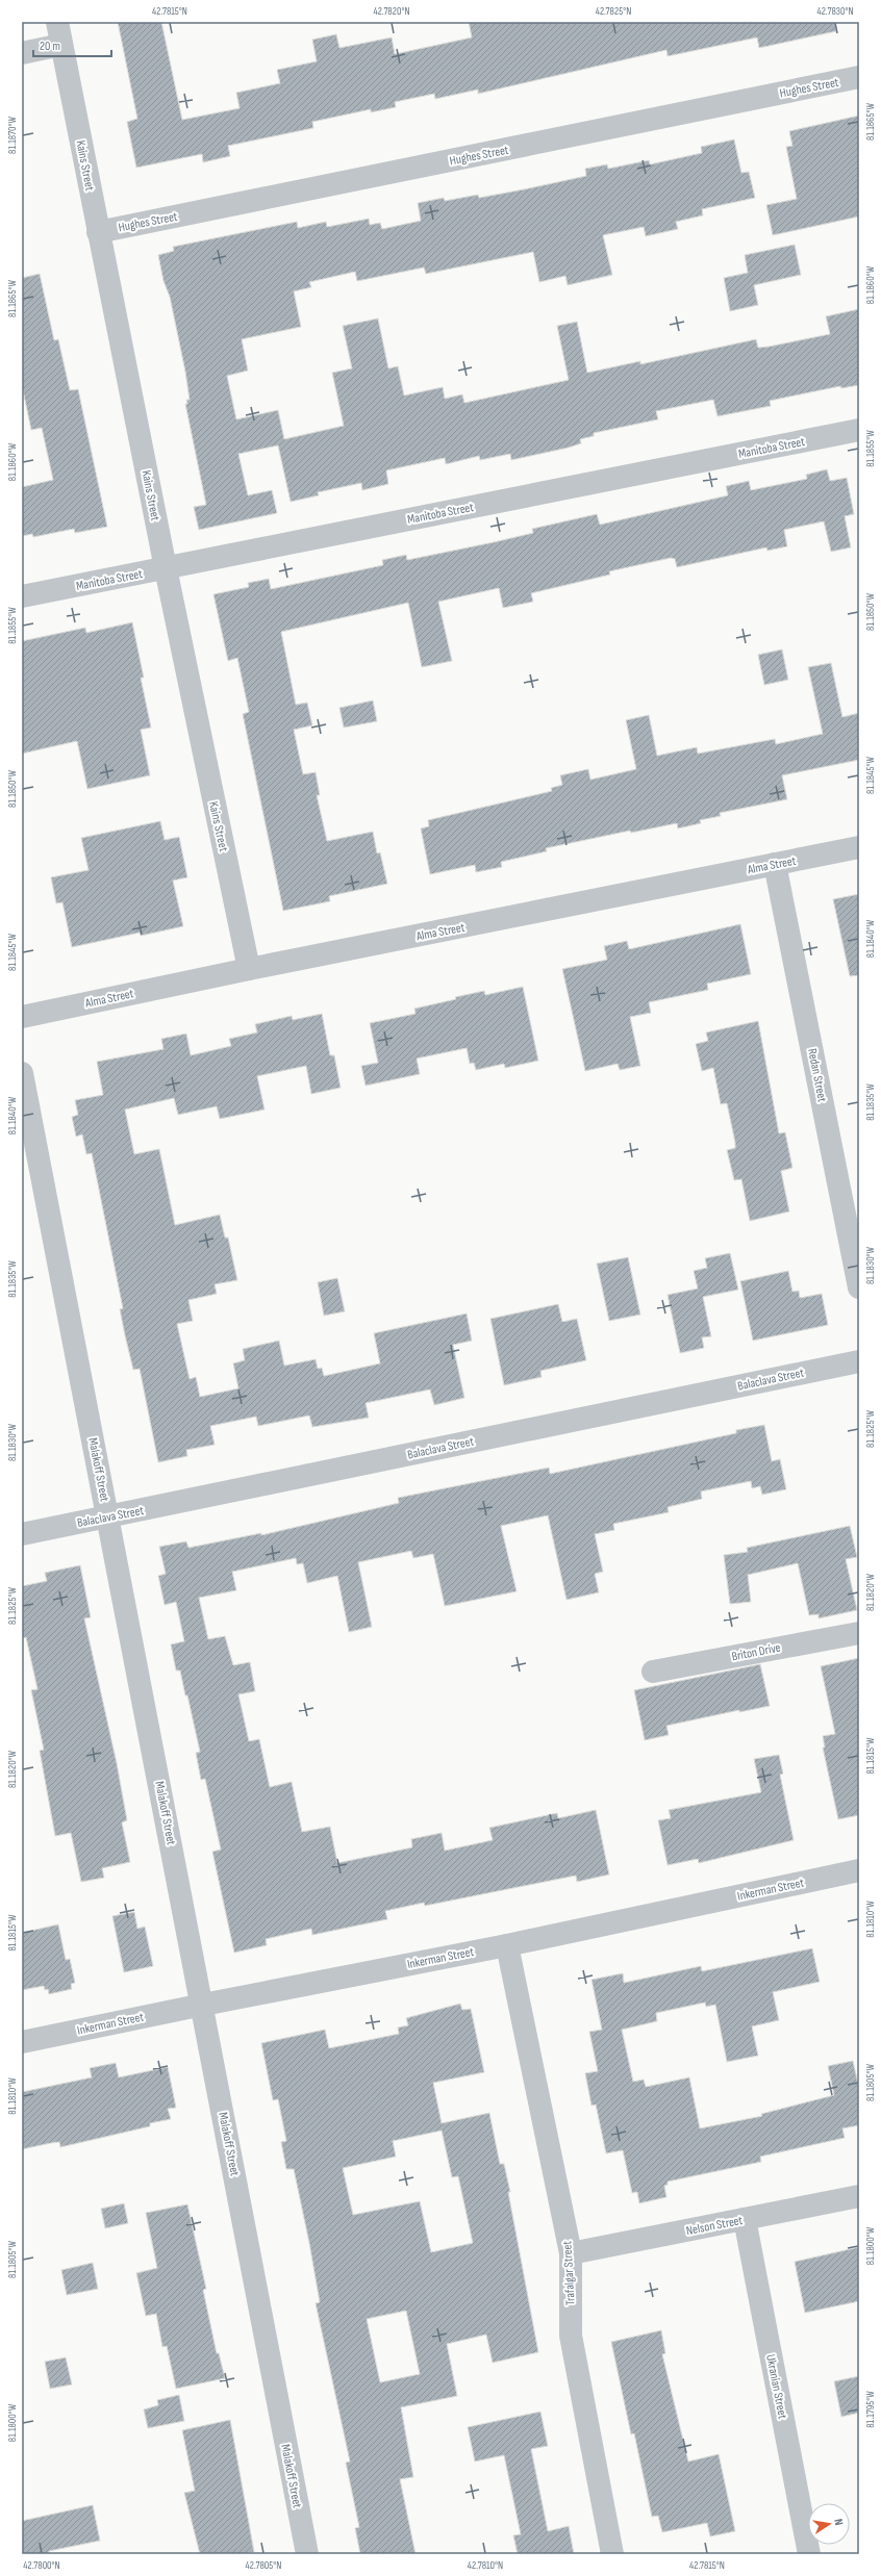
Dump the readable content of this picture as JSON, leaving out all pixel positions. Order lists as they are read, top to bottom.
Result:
{
  "streets": {
    "street": [
      "Hughes Street",
      "Kains Street",
      "Manitoba Street",
      "Alma Street",
      "Redan Street",
      "Balaclava Street",
      "Malakoff Street",
      "Briton Drive",
      "Inkerman Street",
      "Nelson Street",
      "Trafalgar Street",
      "Ukranian Street"
    ]
  },
  "crossings": [
    ["Hughes Street", "Kains Street"],
    ["Kains Street", "Manitoba Street"],
    ["Kains Street", "Alma Street"],
    ["Alma Street", "Redan Street"],
    ["Balaclava Street", "Malakoff Street"],
    ["Malakoff Street", "Inkerman Street"],
    ["Inkerman Street", "Trafalgar Street"],
    ["Nelson Street", "Trafalgar Street"],
    ["Nelson Street", "Ukranian Street"]
  ],
  "scale_bar": "20 m",
  "north": "right",
  "coordinates": [
    "42.7815°N",
    "42.7820°N",
    "42.7825°N",
    "42.7830°N",
    "81.1865°W",
    "81.1870°W",
    "81.1860°W",
    "81.1855°W",
    "81.1850°W",
    "81.1845°W",
    "81.1840°W",
    "81.1835°W",
    "81.1830°W",
    "81.1825°W",
    "81.1820°W",
    "81.1815°W",
    "81.1810°W",
    "81.1805°W",
    "81.1800°W",
    "81.1795°W",
    "42.7800°N",
    "42.7805°N",
    "42.7810°N"
  ]
}
